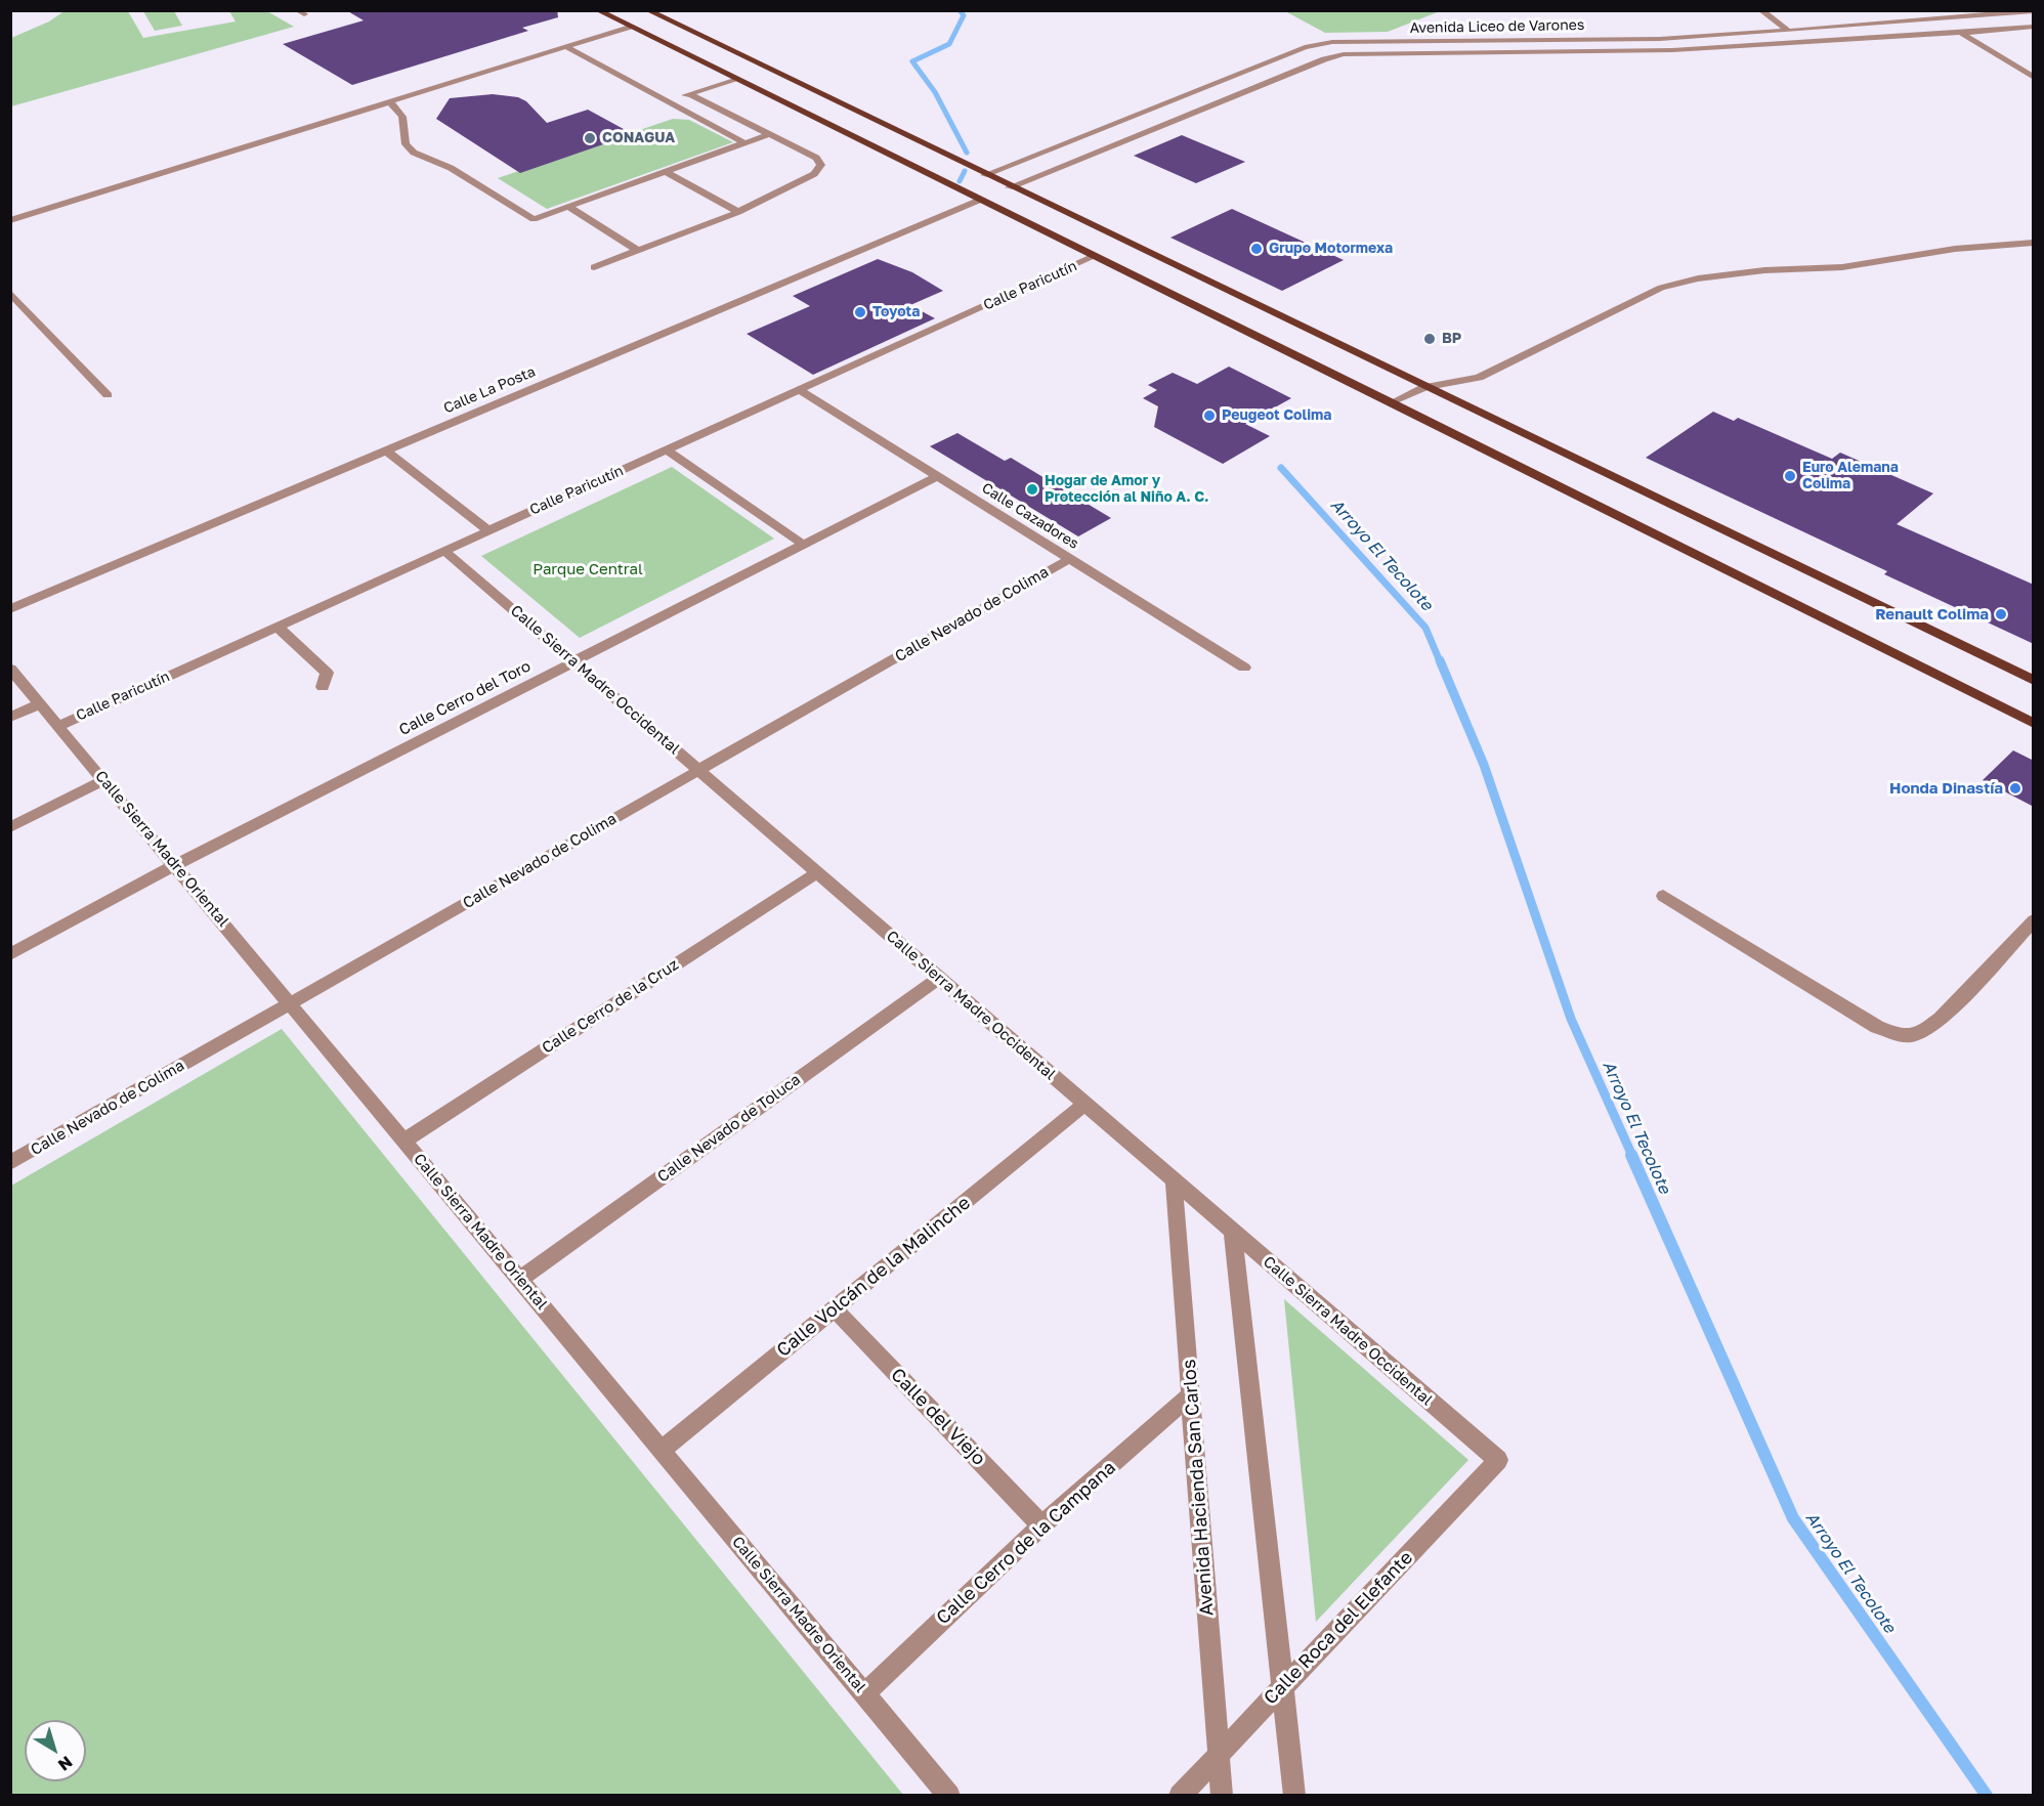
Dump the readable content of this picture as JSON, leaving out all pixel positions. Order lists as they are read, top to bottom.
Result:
{
  "streets": {
    "street": [
      "Avenida Liceo de Varones",
      "Calle Paricutín",
      "Calle La Posta",
      "Calle Cazadores",
      "Calle Nevado de Colima",
      "Calle Sierra Madre Occidental",
      "Calle Cerro del Toro",
      "Calle Sierra Madre Oriental",
      "Calle Cerro de la Cruz",
      "Calle Nevado de Toluca",
      "Calle Volcán de la Malinche",
      "Calle del Viejo",
      "Avenida Hacienda San Carlos",
      "Calle Cerro de la Campana",
      "Calle Roca del Elefante"
    ]
  },
  "crossings": [
    ["Calle Paricutín", "Calle Cazadores"],
    ["Calle Paricutín", "Calle Sierra Madre Occidental"],
    ["Calle Paricutín", "Calle Sierra Madre Oriental"],
    ["Calle Cazadores", "Calle Nevado de Colima"],
    ["Calle Cazadores", "Calle Cerro del Toro"],
    ["Calle Nevado de Colima", "Calle Sierra Madre Occidental"],
    ["Calle Nevado de Colima", "Calle Sierra Madre Oriental"],
    ["Calle Sierra Madre Occidental", "Calle Cerro del Toro"],
    ["Calle Sierra Madre Occidental", "Calle Cerro de la Cruz"],
    ["Calle Sierra Madre Occidental", "Calle Nevado de Toluca"],
    ["Calle Sierra Madre Occidental", "Calle Volcán de la Malinche"],
    ["Calle Sierra Madre Occidental", "Avenida Hacienda San Carlos"],
    ["Calle Sierra Madre Occidental", "Calle Roca del Elefante"],
    ["Calle Cerro del Toro", "Calle Sierra Madre Oriental"],
    ["Calle Sierra Madre Oriental", "Calle Cerro de la Cruz"],
    ["Calle Sierra Madre Oriental", "Calle Nevado de Toluca"],
    ["Calle Sierra Madre Oriental", "Calle Volcán de la Malinche"],
    ["Calle Sierra Madre Oriental", "Calle Cerro de la Campana"],
    ["Calle Volcán de la Malinche", "Calle del Viejo"],
    ["Calle del Viejo", "Calle Cerro de la Campana"],
    ["Avenida Hacienda San Carlos", "Calle Cerro de la Campana"],
    ["Avenida Hacienda San Carlos", "Calle Roca del Elefante"]
  ],
  "water": ["Arroyo El Tecolote"],
  "parks": ["Parque Central"],
  "places": [
    "CONAGUA",
    "Grupo Motormexa",
    "Toyota",
    "BP",
    "Peugeot Colima",
    "Euro Alemana Colima",
    "Hogar de Amor y Protección al Niño A. C.",
    "Renault Colima",
    "Honda Dinastía"
  ],
  "north": "bottom right"
}
